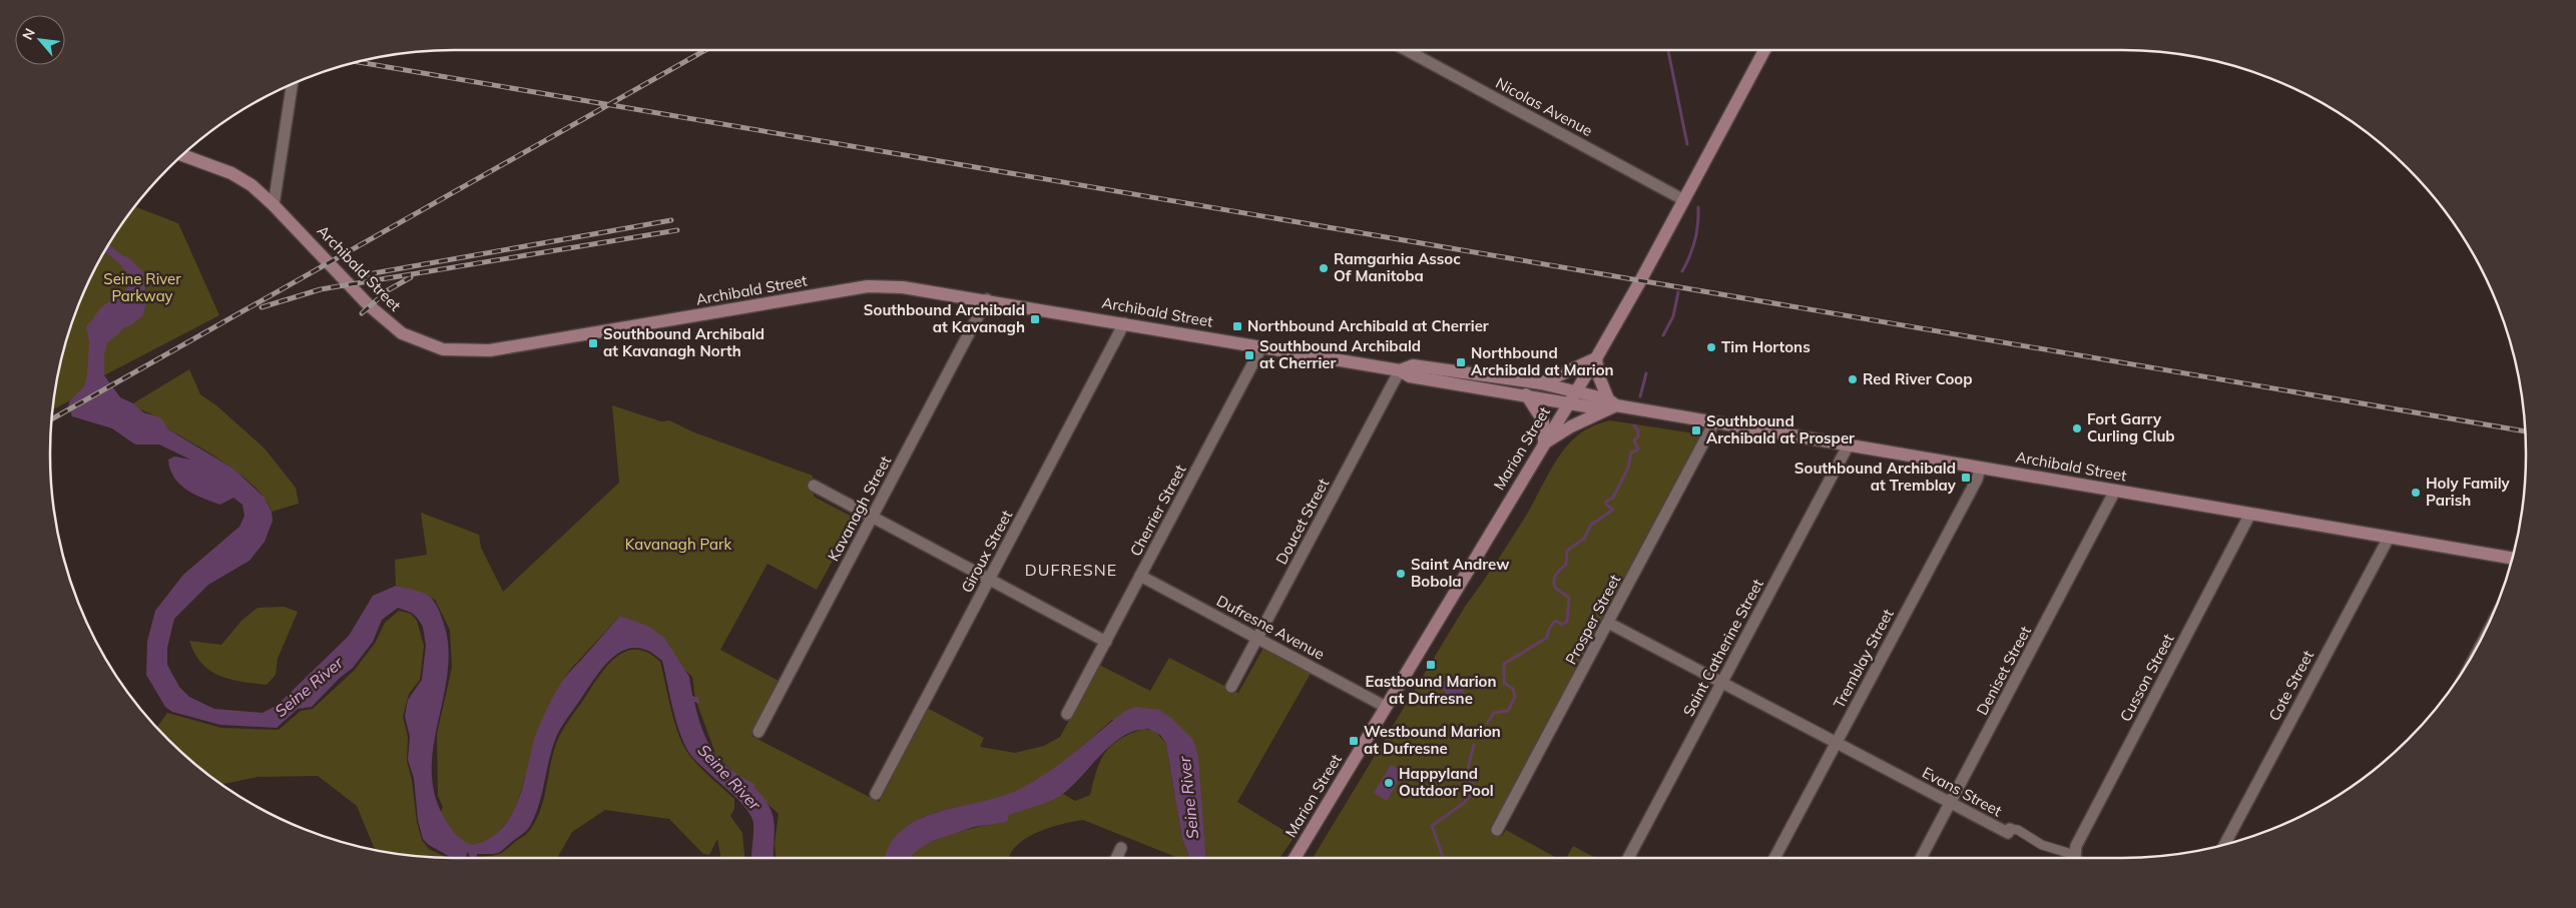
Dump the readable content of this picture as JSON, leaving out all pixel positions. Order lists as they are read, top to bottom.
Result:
{
  "streets": {
    "main road": ["Archibald Street", "Marion Street"],
    "street": [
      "Nicolas Avenue",
      "Kavanagh Street",
      "Cherrier Street",
      "Doucet Street",
      "Giroux Street",
      "Prosper Street",
      "Dufresne Avenue",
      "Saint Catherine Street",
      "Tremblay Street",
      "Deniset Street",
      "Cusson Street",
      "Cote Street",
      "Evans Street"
    ]
  },
  "crossings": [
    ["Nicolas Avenue", "Marion Street"],
    ["Archibald Street", "Marion Street"],
    ["Archibald Street", "Kavanagh Street"],
    ["Archibald Street", "Cherrier Street"],
    ["Archibald Street", "Doucet Street"],
    ["Archibald Street", "Giroux Street"],
    ["Archibald Street", "Prosper Street"],
    ["Archibald Street", "Saint Catherine Street"],
    ["Archibald Street", "Tremblay Street"],
    ["Archibald Street", "Deniset Street"],
    ["Archibald Street", "Cusson Street"],
    ["Archibald Street", "Cote Street"],
    ["Marion Street", "Dufresne Avenue"],
    ["Cherrier Street", "Dufresne Avenue"],
    ["Doucet Street", "Dufresne Avenue"],
    ["Prosper Street", "Evans Street"],
    ["Saint Catherine Street", "Evans Street"],
    ["Tremblay Street", "Evans Street"],
    ["Deniset Street", "Evans Street"]
  ],
  "districts": ["DUFRESNE"],
  "water": ["Seine River"],
  "parks": ["Seine River Parkway", "Kavanagh Park"],
  "places": {
    "other": [
      "Ramgarhia Assoc Of Manitoba",
      "Tim Hortons",
      "Red River Coop",
      "Fort Garry Curling Club",
      "Holy Family Parish",
      "Saint Andrew Bobola",
      "Happyland Outdoor Pool"
    ],
    "transit": [
      "Southbound Archibald at Kavanagh",
      "Northbound Archibald at Cherrier",
      "Southbound Archibald at Kavanagh North",
      "Southbound Archibald at Cherrier",
      "Northbound Archibald at Marion",
      "Southbound Archibald at Prosper",
      "Southbound Archibald at Tremblay",
      "Eastbound Marion at Dufresne",
      "Westbound Marion at Dufresne"
    ]
  },
  "north": "top left"
}
